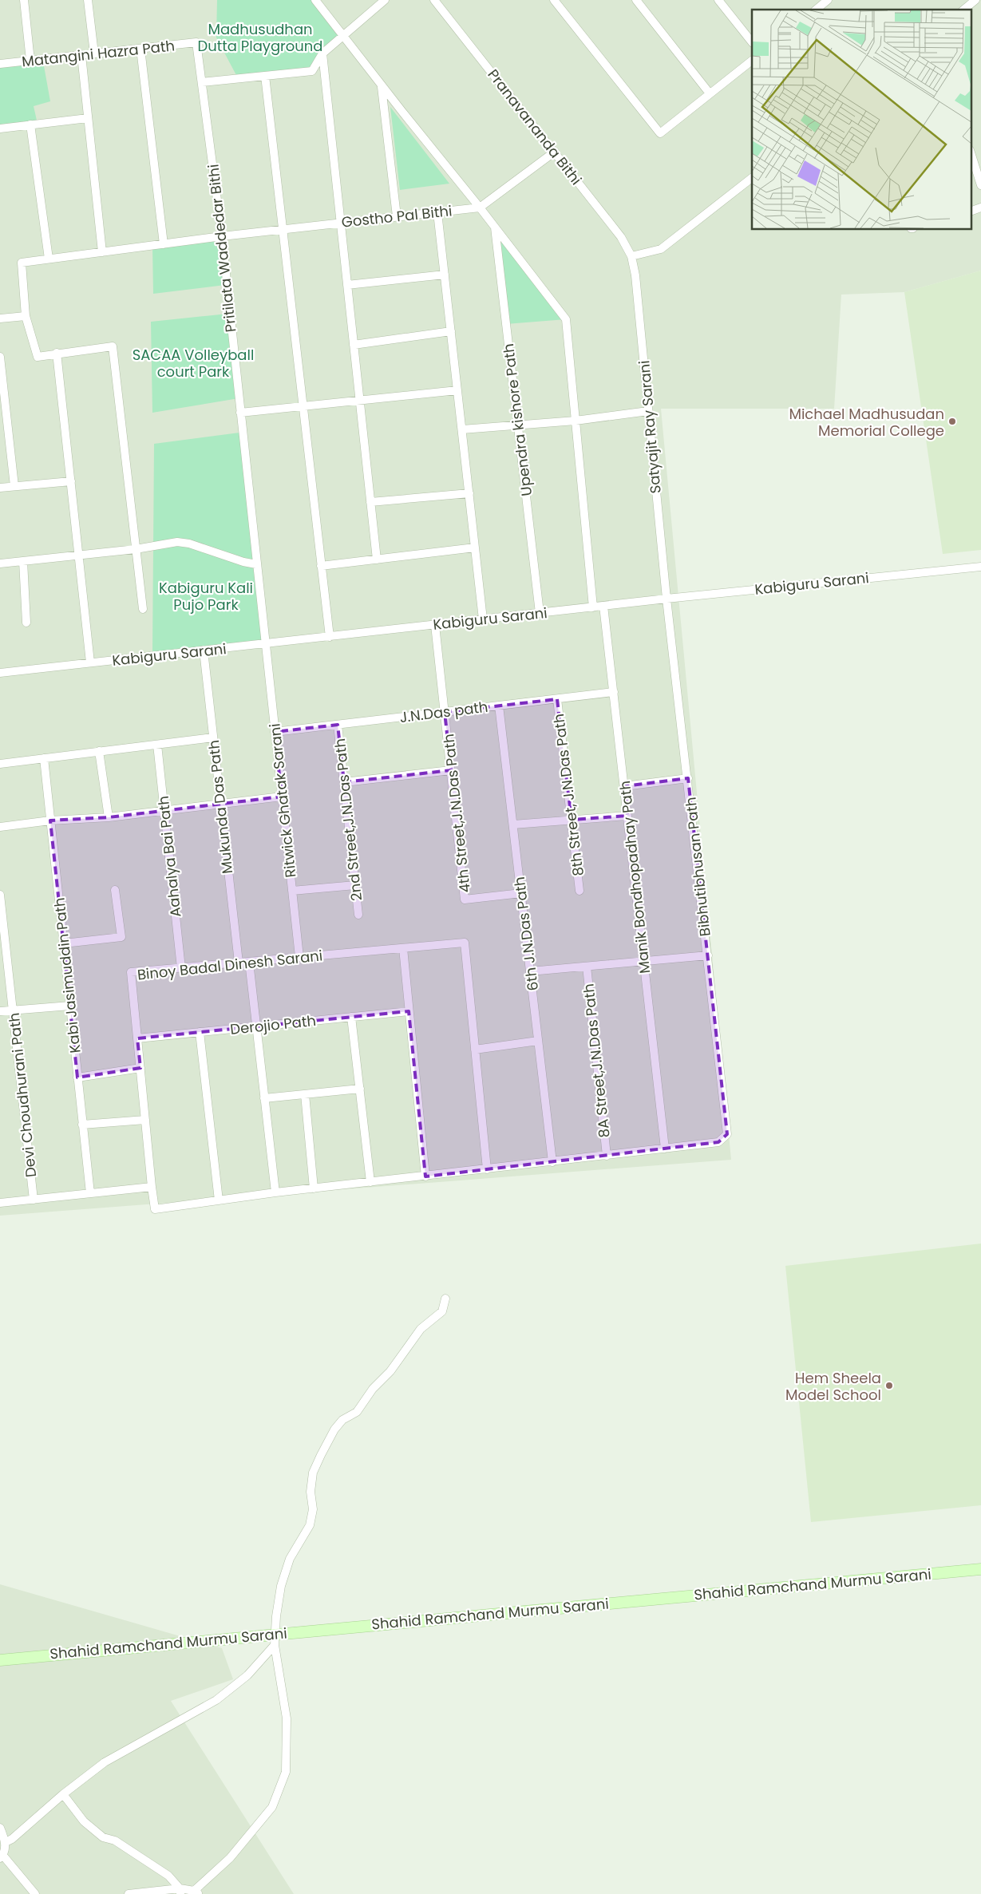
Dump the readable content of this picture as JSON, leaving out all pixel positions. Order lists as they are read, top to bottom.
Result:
{
  "streets": {
    "street": [
      "Matangini Hazra Path",
      "Pranavananda Bithi",
      "Gostho Pal Bithi",
      "Pritilata Waddedar Bithi",
      "Upendra kishore Path",
      "Satyajit Ray Sarani",
      "Kabiguru Sarani",
      "J.N.Das path",
      "8th Street, J.N.Das Path",
      "Ritwick Ghatak Sarani",
      "Mukunda Das Path",
      "4th Street,J.N.Das Path",
      "2nd Street,J.N.Das Path",
      "Aahalya Bai Path",
      "Bibhutibhusan Path",
      "Manik Bondhopadhay Path",
      "6th J.N.Das Path",
      "Binoy Badal Dinesh Sarani",
      "Kabi Jasimuddin Path",
      "Derojio Path",
      "8A Street,J.N.Das Path",
      "Devi Choudhurani Path",
      "Shahid Ramchand Murmu Sarani"
    ]
  },
  "crossings": [
    ["Matangini Hazra Path", "Pritilata Waddedar Bithi"],
    ["Pranavananda Bithi", "Satyajit Ray Sarani"],
    ["Gostho Pal Bithi", "Pritilata Waddedar Bithi"],
    ["Pritilata Waddedar Bithi", "Kabiguru Sarani"],
    ["Pritilata Waddedar Bithi", "Ritwick Ghatak Sarani"],
    ["Upendra kishore Path", "Kabiguru Sarani"],
    ["Satyajit Ray Sarani", "Kabiguru Sarani"],
    ["Satyajit Ray Sarani", "Bibhutibhusan Path"],
    ["Kabiguru Sarani", "Ritwick Ghatak Sarani"],
    ["Kabiguru Sarani", "Mukunda Das Path"],
    ["Kabiguru Sarani", "4th Street,J.N.Das Path"],
    ["Kabiguru Sarani", "Bibhutibhusan Path"],
    ["Kabiguru Sarani", "Manik Bondhopadhay Path"],
    ["J.N.Das path", "8th Street, J.N.Das Path"],
    ["J.N.Das path", "Ritwick Ghatak Sarani"],
    ["J.N.Das path", "4th Street,J.N.Das Path"],
    ["J.N.Das path", "2nd Street,J.N.Das Path"],
    ["J.N.Das path", "Manik Bondhopadhay Path"],
    ["J.N.Das path", "6th J.N.Das Path"],
    ["Ritwick Ghatak Sarani", "Binoy Badal Dinesh Sarani"],
    ["Mukunda Das Path", "Binoy Badal Dinesh Sarani"],
    ["4th Street,J.N.Das Path", "6th J.N.Das Path"],
    ["Aahalya Bai Path", "Binoy Badal Dinesh Sarani"],
    ["Bibhutibhusan Path", "Manik Bondhopadhay Path"],
    ["Binoy Badal Dinesh Sarani", "Derojio Path"]
  ],
  "parks": ["Madhusudhan Dutta Playground", "SACAA Volleyball court Park", "Kabiguru Kali Pujo Park"],
  "places": ["Michael Madhusudan Memorial College", "Hem Sheela Model School"]
}
